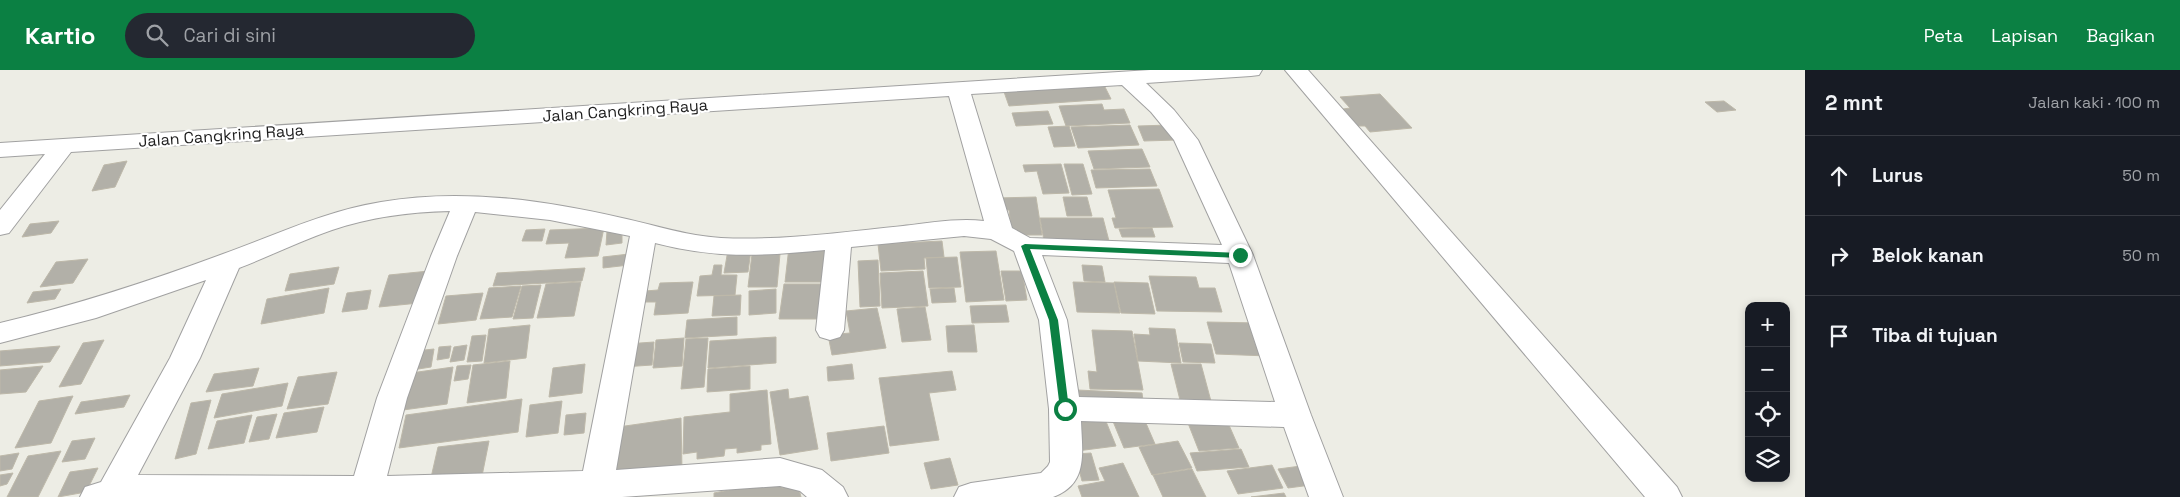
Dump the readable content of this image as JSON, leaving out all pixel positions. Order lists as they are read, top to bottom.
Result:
{
  "streets": {
    "street": ["Jalan Cangkring Raya"]
  },
  "page": {
    "header": "Kartio",
    "search": "Cari di sini",
    "nav": ["Peta", "Lapisan", "Bagikan"],
    "heading": ["2 mnt", "Jalan kaki · 100 m"],
    "list": [
      ["Lurus", "50 m"],
      ["Belok kanan", "50 m"],
      "Tiba di tujuan"
    ],
    "map_buttons": ["+", "−"]
  }
}
